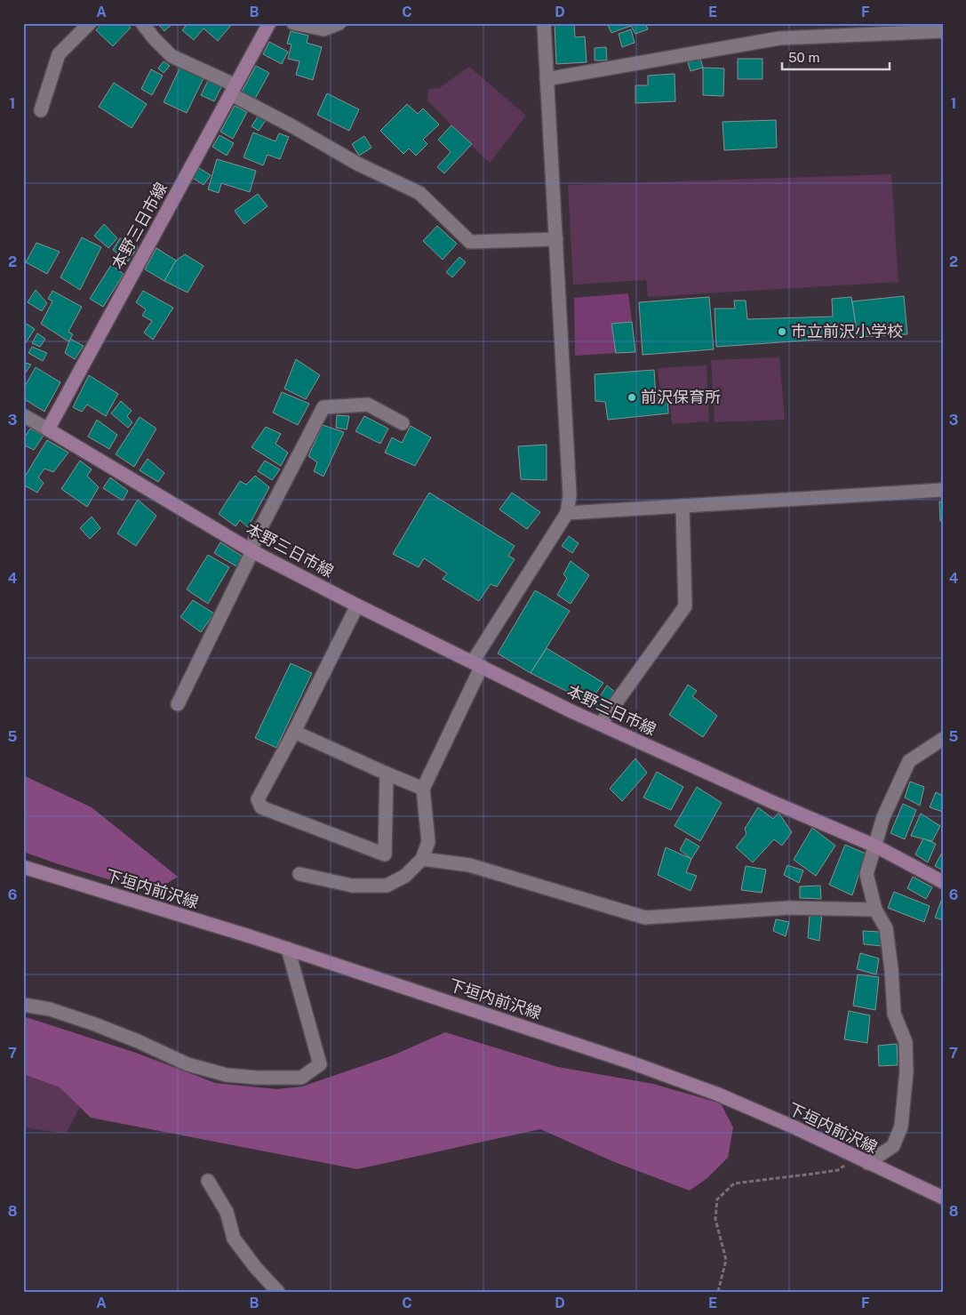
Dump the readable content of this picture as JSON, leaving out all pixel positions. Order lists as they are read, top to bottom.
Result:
{
  "streets": {
    "main road": ["本野三日市線", "下垣内前沢線"]
  },
  "places": ["市立前沢小学校", "前沢保育所"],
  "scale_bar": "50 m",
  "grid": {
    "columns": [
      "A",
      "B",
      "C",
      "D",
      "E",
      "F"
    ],
    "rows": [
      "1",
      "2",
      "3",
      "4",
      "5",
      "6",
      "7",
      "8"
    ]
  }
}
